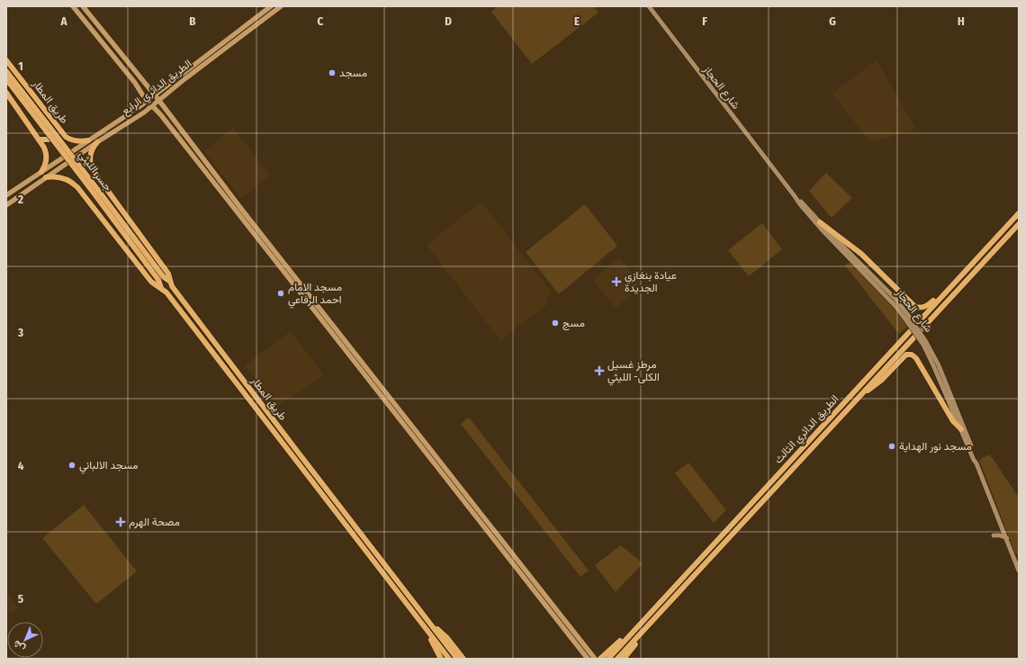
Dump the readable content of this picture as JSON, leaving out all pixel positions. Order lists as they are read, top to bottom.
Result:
{
  "streets": {
    "highway": ["طريق المطار", "جسر الليثي", "الطريق الدائري الثالث"],
    "main road": ["الطريق الدائري الرابع", "شارع الحجاز"]
  },
  "crossings": [
    ["الطريق الدائري الرابع", "طريق المطار"],
    ["طريق المطار", "جسر الليثي"]
  ],
  "places": {
    "other": [
      "مسجد",
      "مسجد الامام احمد الرفاعي",
      "مسج",
      "مسجد نور الهداية",
      "مسجد الالباني"
    ],
    "health": ["عيادة بنغازي الجديدة", "مرطز غسيل الكلى- الليثي", "مصحة الهرم"]
  },
  "north": "bottom left",
  "grid": {
    "columns": [
      "A",
      "B",
      "C",
      "D",
      "E",
      "F",
      "G",
      "H"
    ],
    "rows": [
      "1",
      "2",
      "3",
      "4",
      "5"
    ]
  }
}
